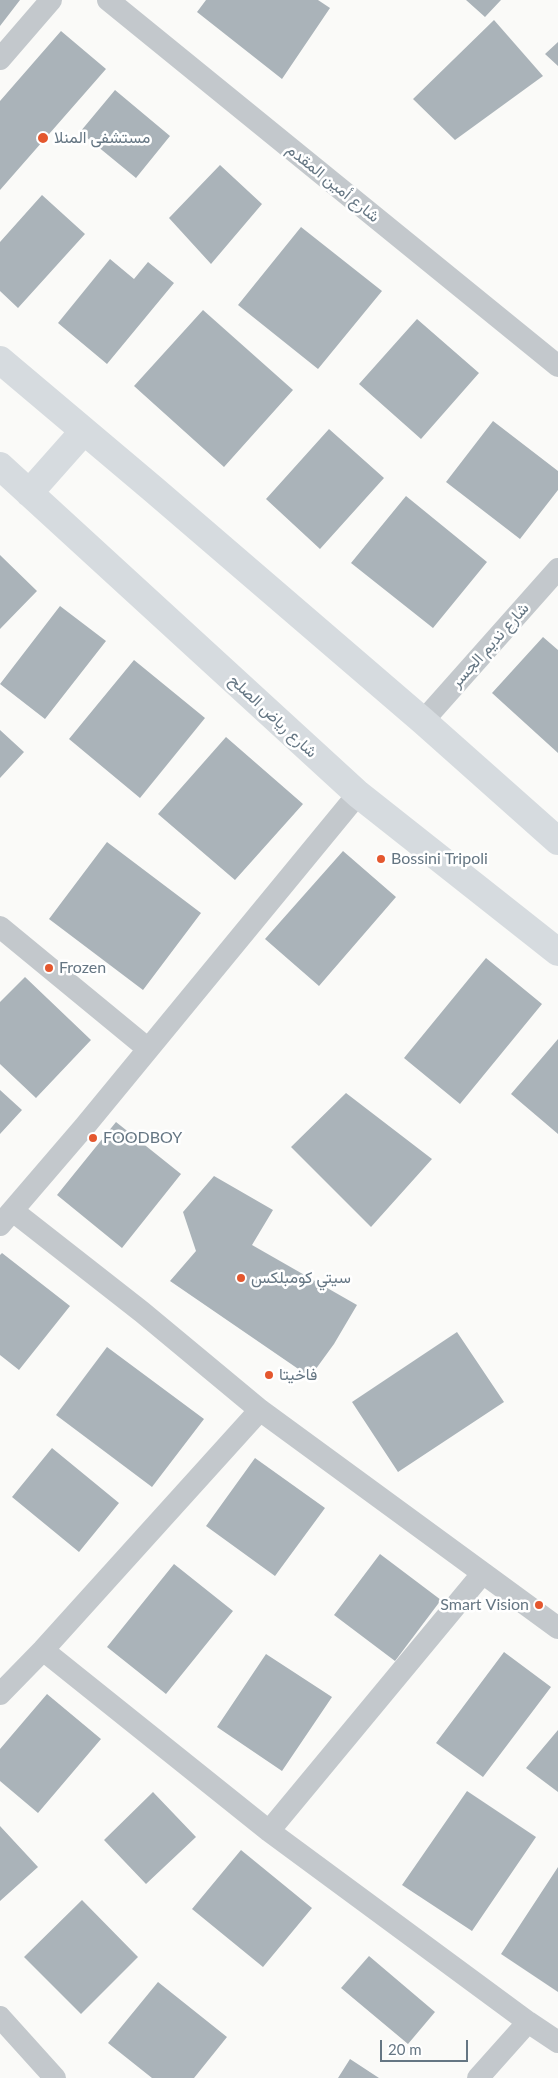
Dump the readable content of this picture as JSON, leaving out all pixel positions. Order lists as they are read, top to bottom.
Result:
{
  "streets": {
    "street": ["شارع أمين المقدم", "شارع نديم الجسر", "شارع رياض الصلح"]
  },
  "places": [
    "مستشفى المنلا",
    "Bossini Tripoli",
    "Frozen",
    "FOODBOY",
    "سيتي كومبلكس",
    "فاخيتا",
    "Smart Vision"
  ],
  "scale_bar": "20 m"
}
